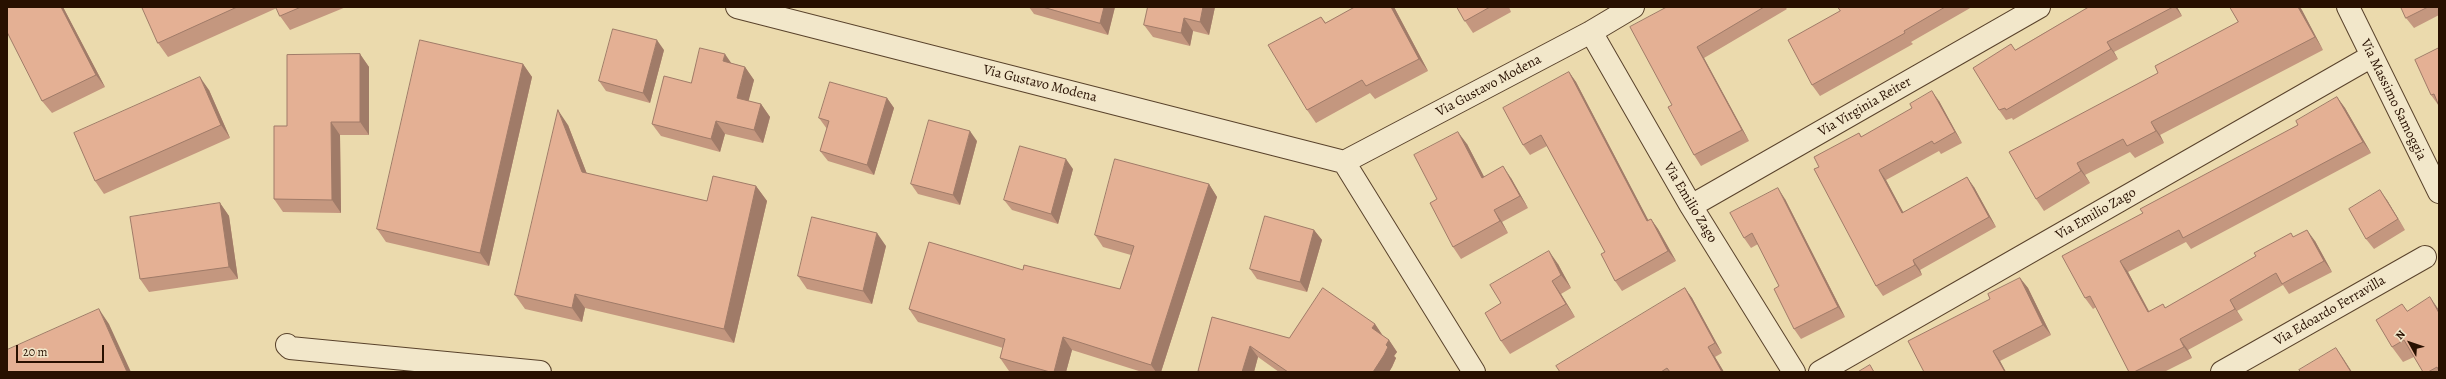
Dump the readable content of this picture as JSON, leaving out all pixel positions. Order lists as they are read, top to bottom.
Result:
{
  "streets": {
    "street": [
      "Via Gustavo Modena",
      "Via Massimo Samoggia",
      "Via Virginia Reiter",
      "Via Emilio Zago",
      "Via Edoardo Ferravilla"
    ]
  },
  "crossings": [
    ["Via Gustavo Modena", "Via Emilio Zago"],
    ["Via Massimo Samoggia", "Via Emilio Zago"],
    ["Via Virginia Reiter", "Via Emilio Zago"]
  ],
  "scale_bar": "20 m",
  "north": "top left"
}
